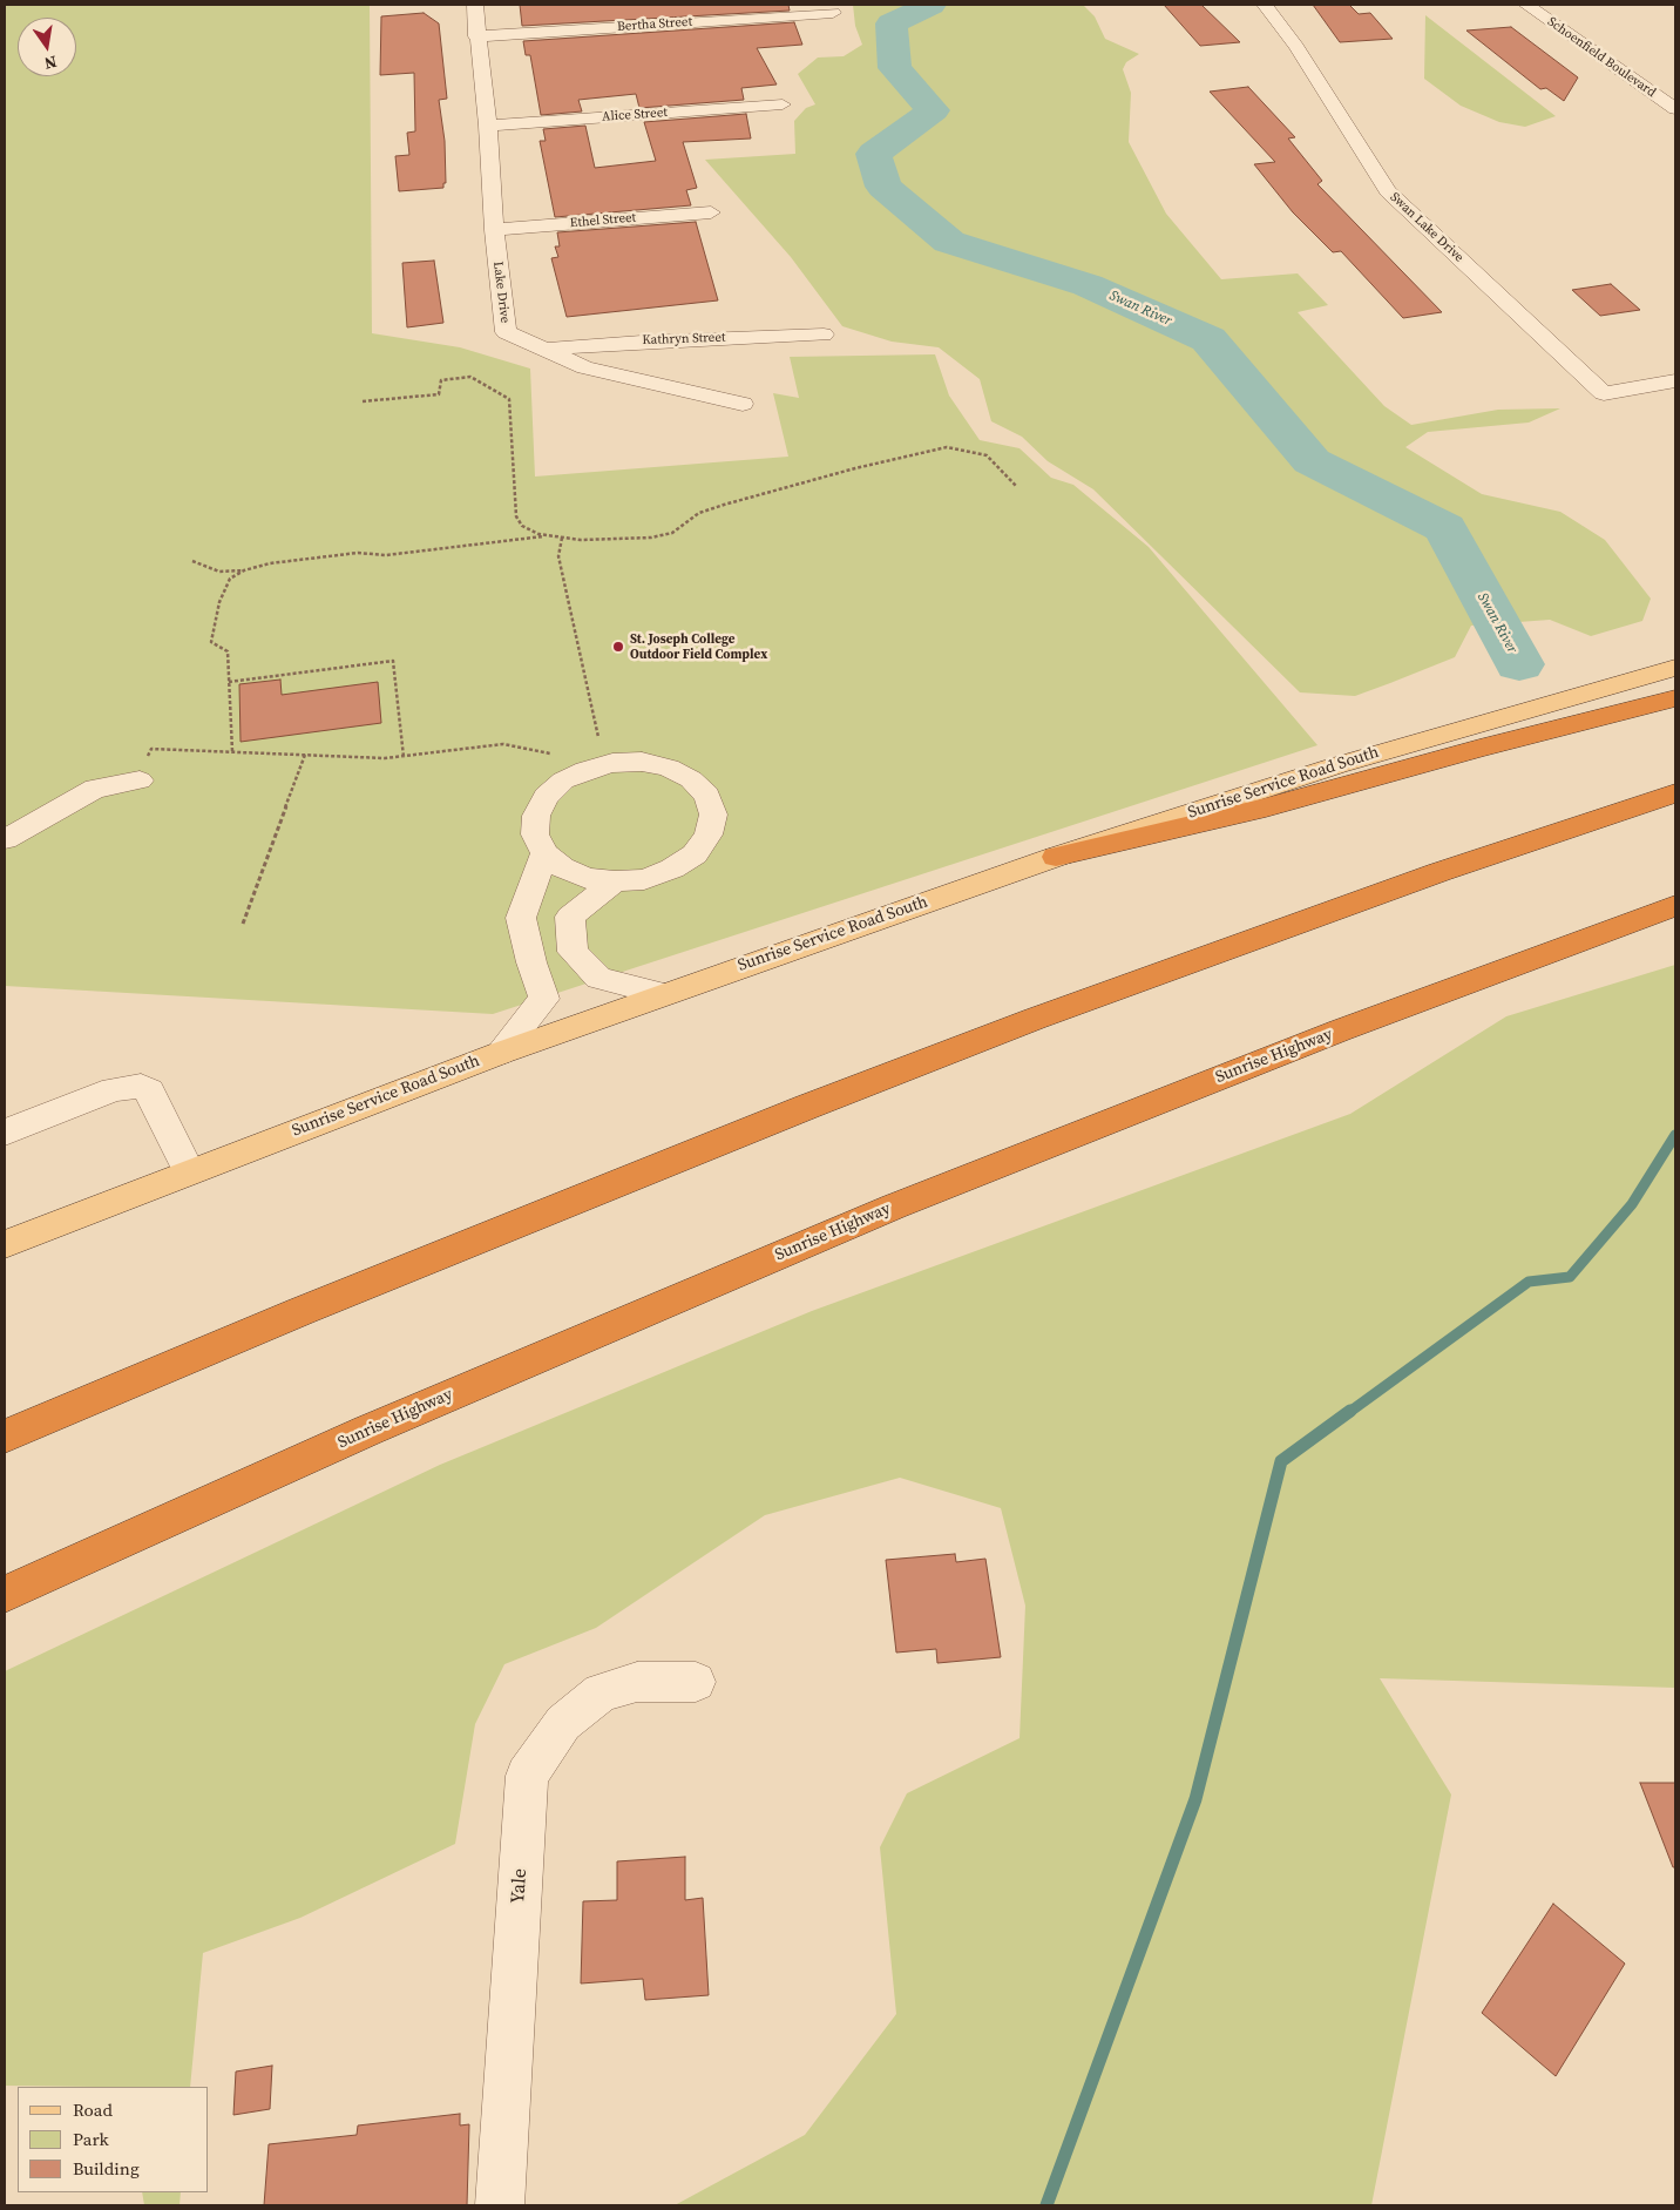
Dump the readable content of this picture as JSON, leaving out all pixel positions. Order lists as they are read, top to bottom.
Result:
{
  "streets": {
    "highway": ["Sunrise Highway"],
    "main road": ["Sunrise Service Road South"],
    "street": [
      "Bertha Street",
      "Schoenfield Boulevard",
      "Alice Street",
      "Ethel Street",
      "Swan Lake Drive",
      "Lake Drive",
      "Kathryn Street",
      "Yale"
    ]
  },
  "crossings": [
    ["Bertha Street", "Lake Drive"],
    ["Alice Street", "Lake Drive"],
    ["Ethel Street", "Lake Drive"],
    ["Lake Drive", "Kathryn Street"]
  ],
  "water": ["Swan River"],
  "places": ["St. Joseph College Outdoor Field Complex"],
  "legend": ["Road", "Park", "Building"],
  "north": "bottom"
}
